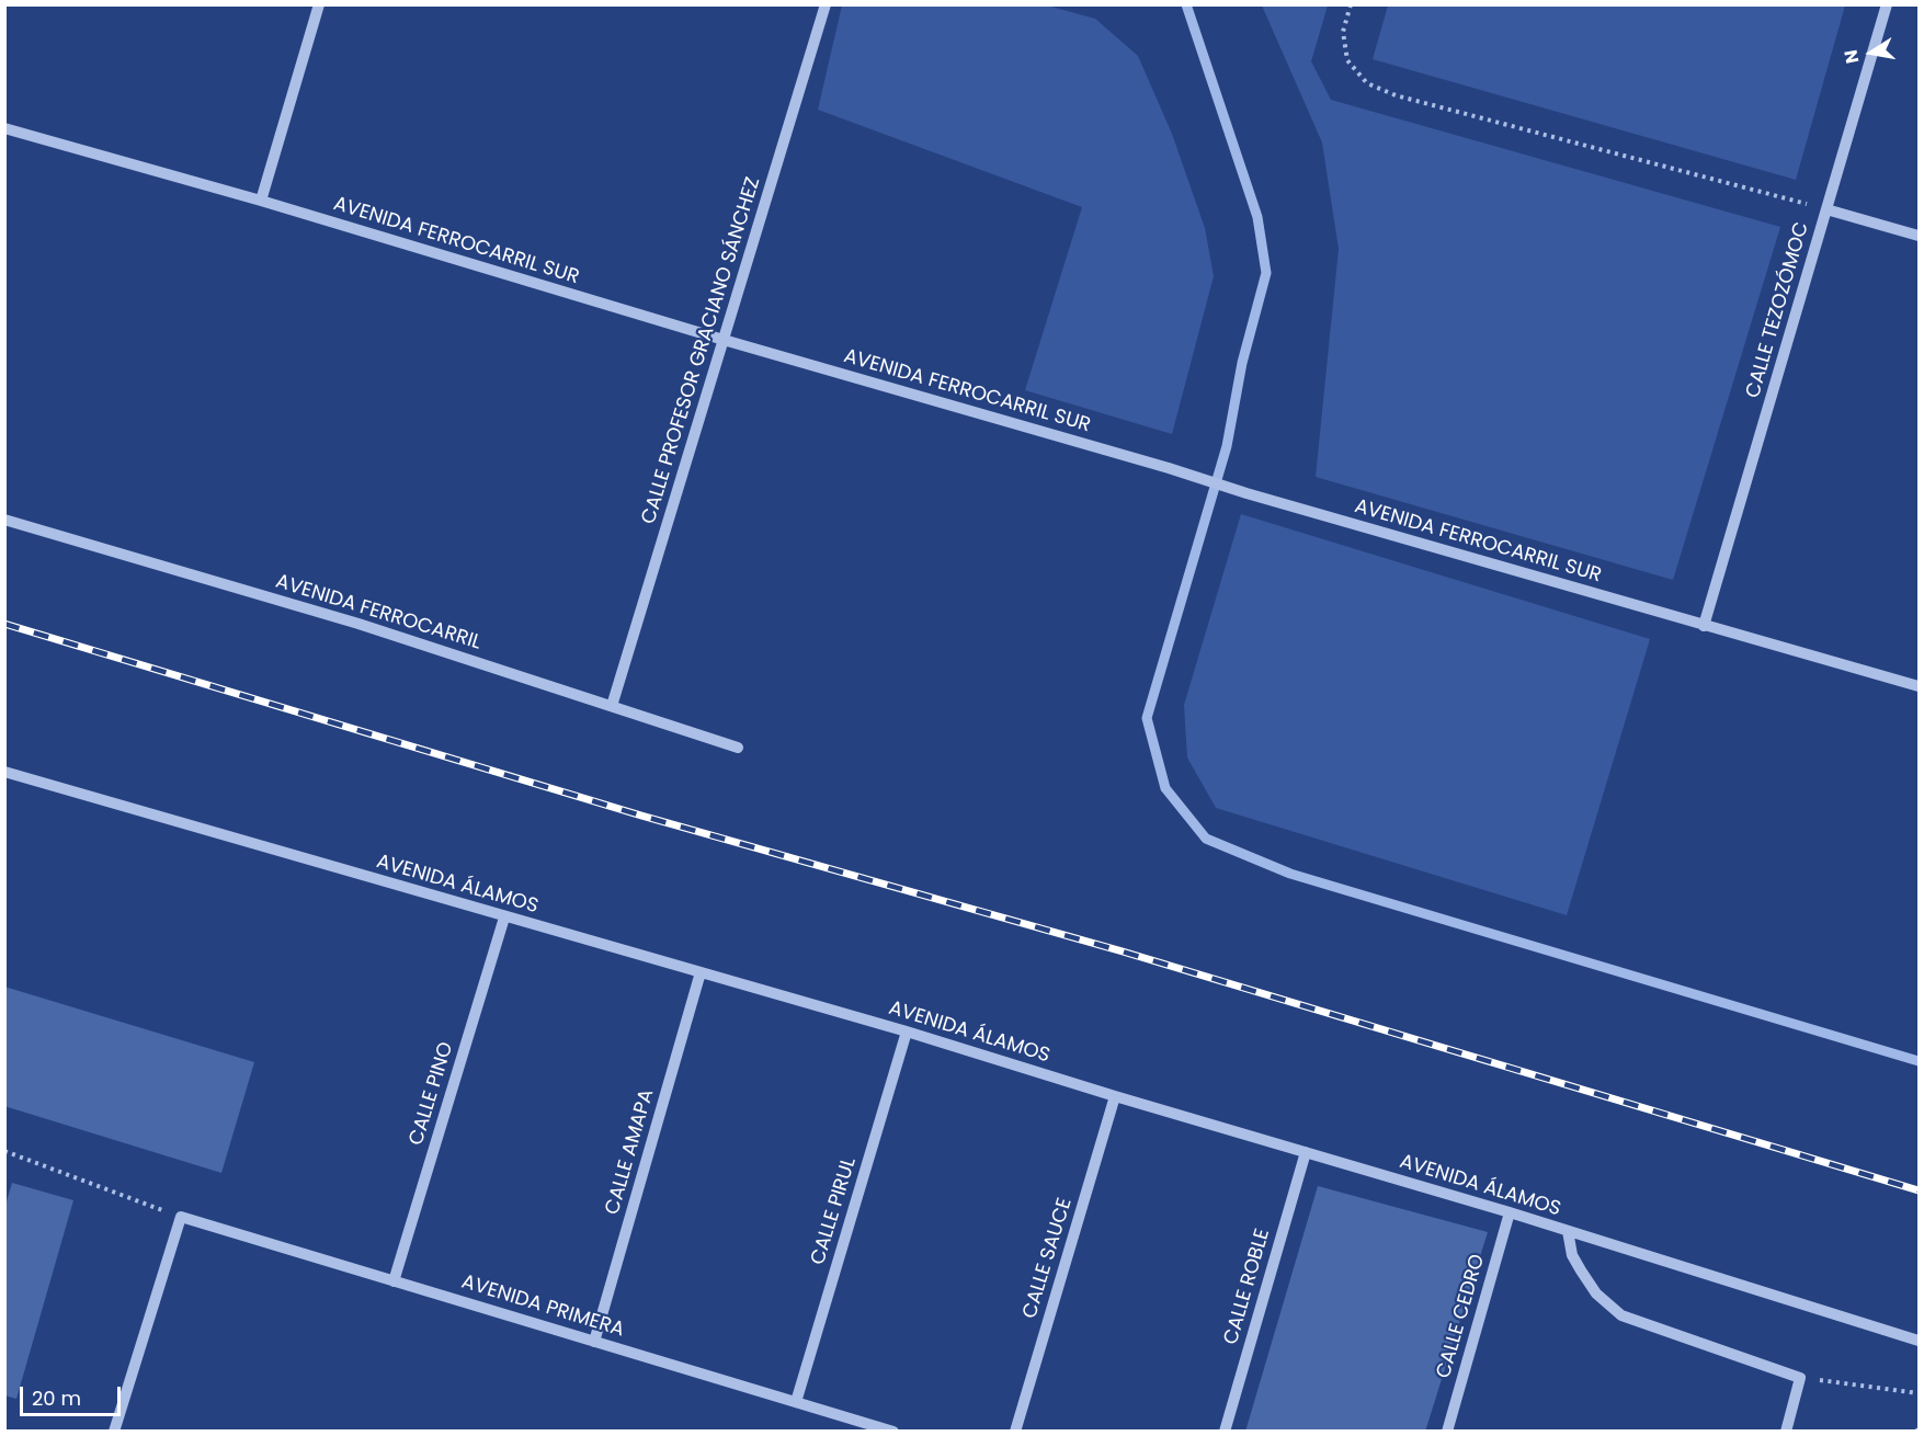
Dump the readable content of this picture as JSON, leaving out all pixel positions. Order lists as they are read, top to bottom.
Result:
{
  "streets": {
    "street": [
      "AVENIDA FERROCARRIL SUR",
      "CALLE TEZOZÓMOC",
      "CALLE PROFESOR GRACIANO SÁNCHEZ",
      "AVENIDA FERROCARRIL",
      "AVENIDA ÁLAMOS",
      "CALLE PINO",
      "CALLE AMAPA",
      "CALLE PIRUL",
      "CALLE SAUCE",
      "CALLE ROBLE",
      "AVENIDA PRIMERA",
      "CALLE CEDRO"
    ]
  },
  "crossings": [
    ["AVENIDA FERROCARRIL SUR", "CALLE TEZOZÓMOC"],
    ["AVENIDA FERROCARRIL SUR", "CALLE PROFESOR GRACIANO SÁNCHEZ"],
    ["CALLE PROFESOR GRACIANO SÁNCHEZ", "AVENIDA FERROCARRIL"],
    ["AVENIDA ÁLAMOS", "CALLE PINO"],
    ["AVENIDA ÁLAMOS", "CALLE AMAPA"],
    ["AVENIDA ÁLAMOS", "CALLE PIRUL"],
    ["AVENIDA ÁLAMOS", "CALLE SAUCE"],
    ["AVENIDA ÁLAMOS", "CALLE ROBLE"],
    ["AVENIDA ÁLAMOS", "CALLE CEDRO"],
    ["CALLE PINO", "AVENIDA PRIMERA"],
    ["CALLE AMAPA", "AVENIDA PRIMERA"],
    ["CALLE PIRUL", "AVENIDA PRIMERA"]
  ],
  "scale_bar": "20 m",
  "north": "left"
}
